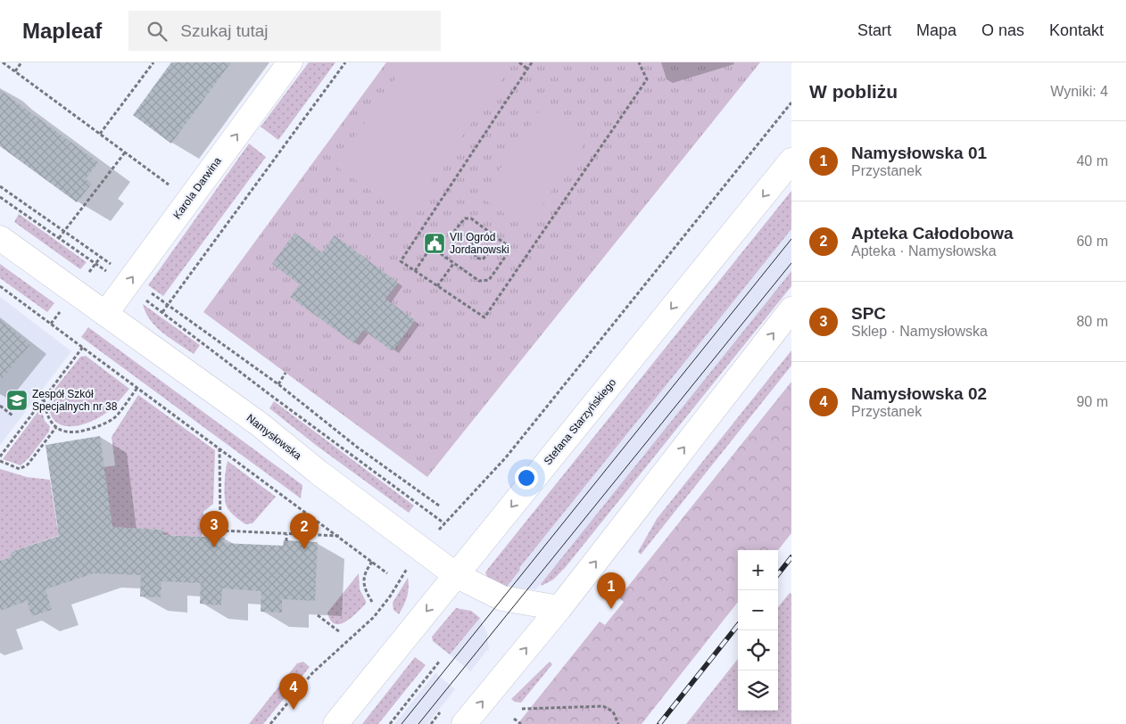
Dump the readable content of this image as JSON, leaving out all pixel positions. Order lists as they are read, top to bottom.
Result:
{
  "streets": {
    "main road": ["Karola Darwina", "Stefana Starzyńskiego", "Namysłowska"]
  },
  "crossings": [
    ["Karola Darwina", "Namysłowska"],
    ["Stefana Starzyńskiego", "Namysłowska"]
  ],
  "one_way": ["Karola Darwina"],
  "places": {
    "public building": ["VII Ogród Jordanowski"],
    "school or university": ["Zespół Szkół Specjalnych nr 38"]
  },
  "page": {
    "header": "Mapleaf",
    "search": "Szukaj tutaj",
    "nav": [
      "Start",
      "Mapa",
      "O nas",
      "Kontakt"
    ],
    "heading": ["W pobliżu", "Wyniki: 4"],
    "list": [
      {
        "mark": "1",
        "name": "Namysłowska 01",
        "note": "Przystanek",
        "value": "40 m"
      },
      {
        "mark": "2",
        "name": "Apteka Całodobowa",
        "note": "Apteka · Namysłowska",
        "value": "60 m"
      },
      {
        "mark": "3",
        "name": "SPC",
        "note": "Sklep · Namysłowska",
        "value": "80 m"
      },
      {
        "mark": "4",
        "name": "Namysłowska 02",
        "note": "Przystanek",
        "value": "90 m"
      }
    ],
    "pins": [
      "3",
      "2",
      "1",
      "4"
    ],
    "map_buttons": ["+", "−"]
  }
}
